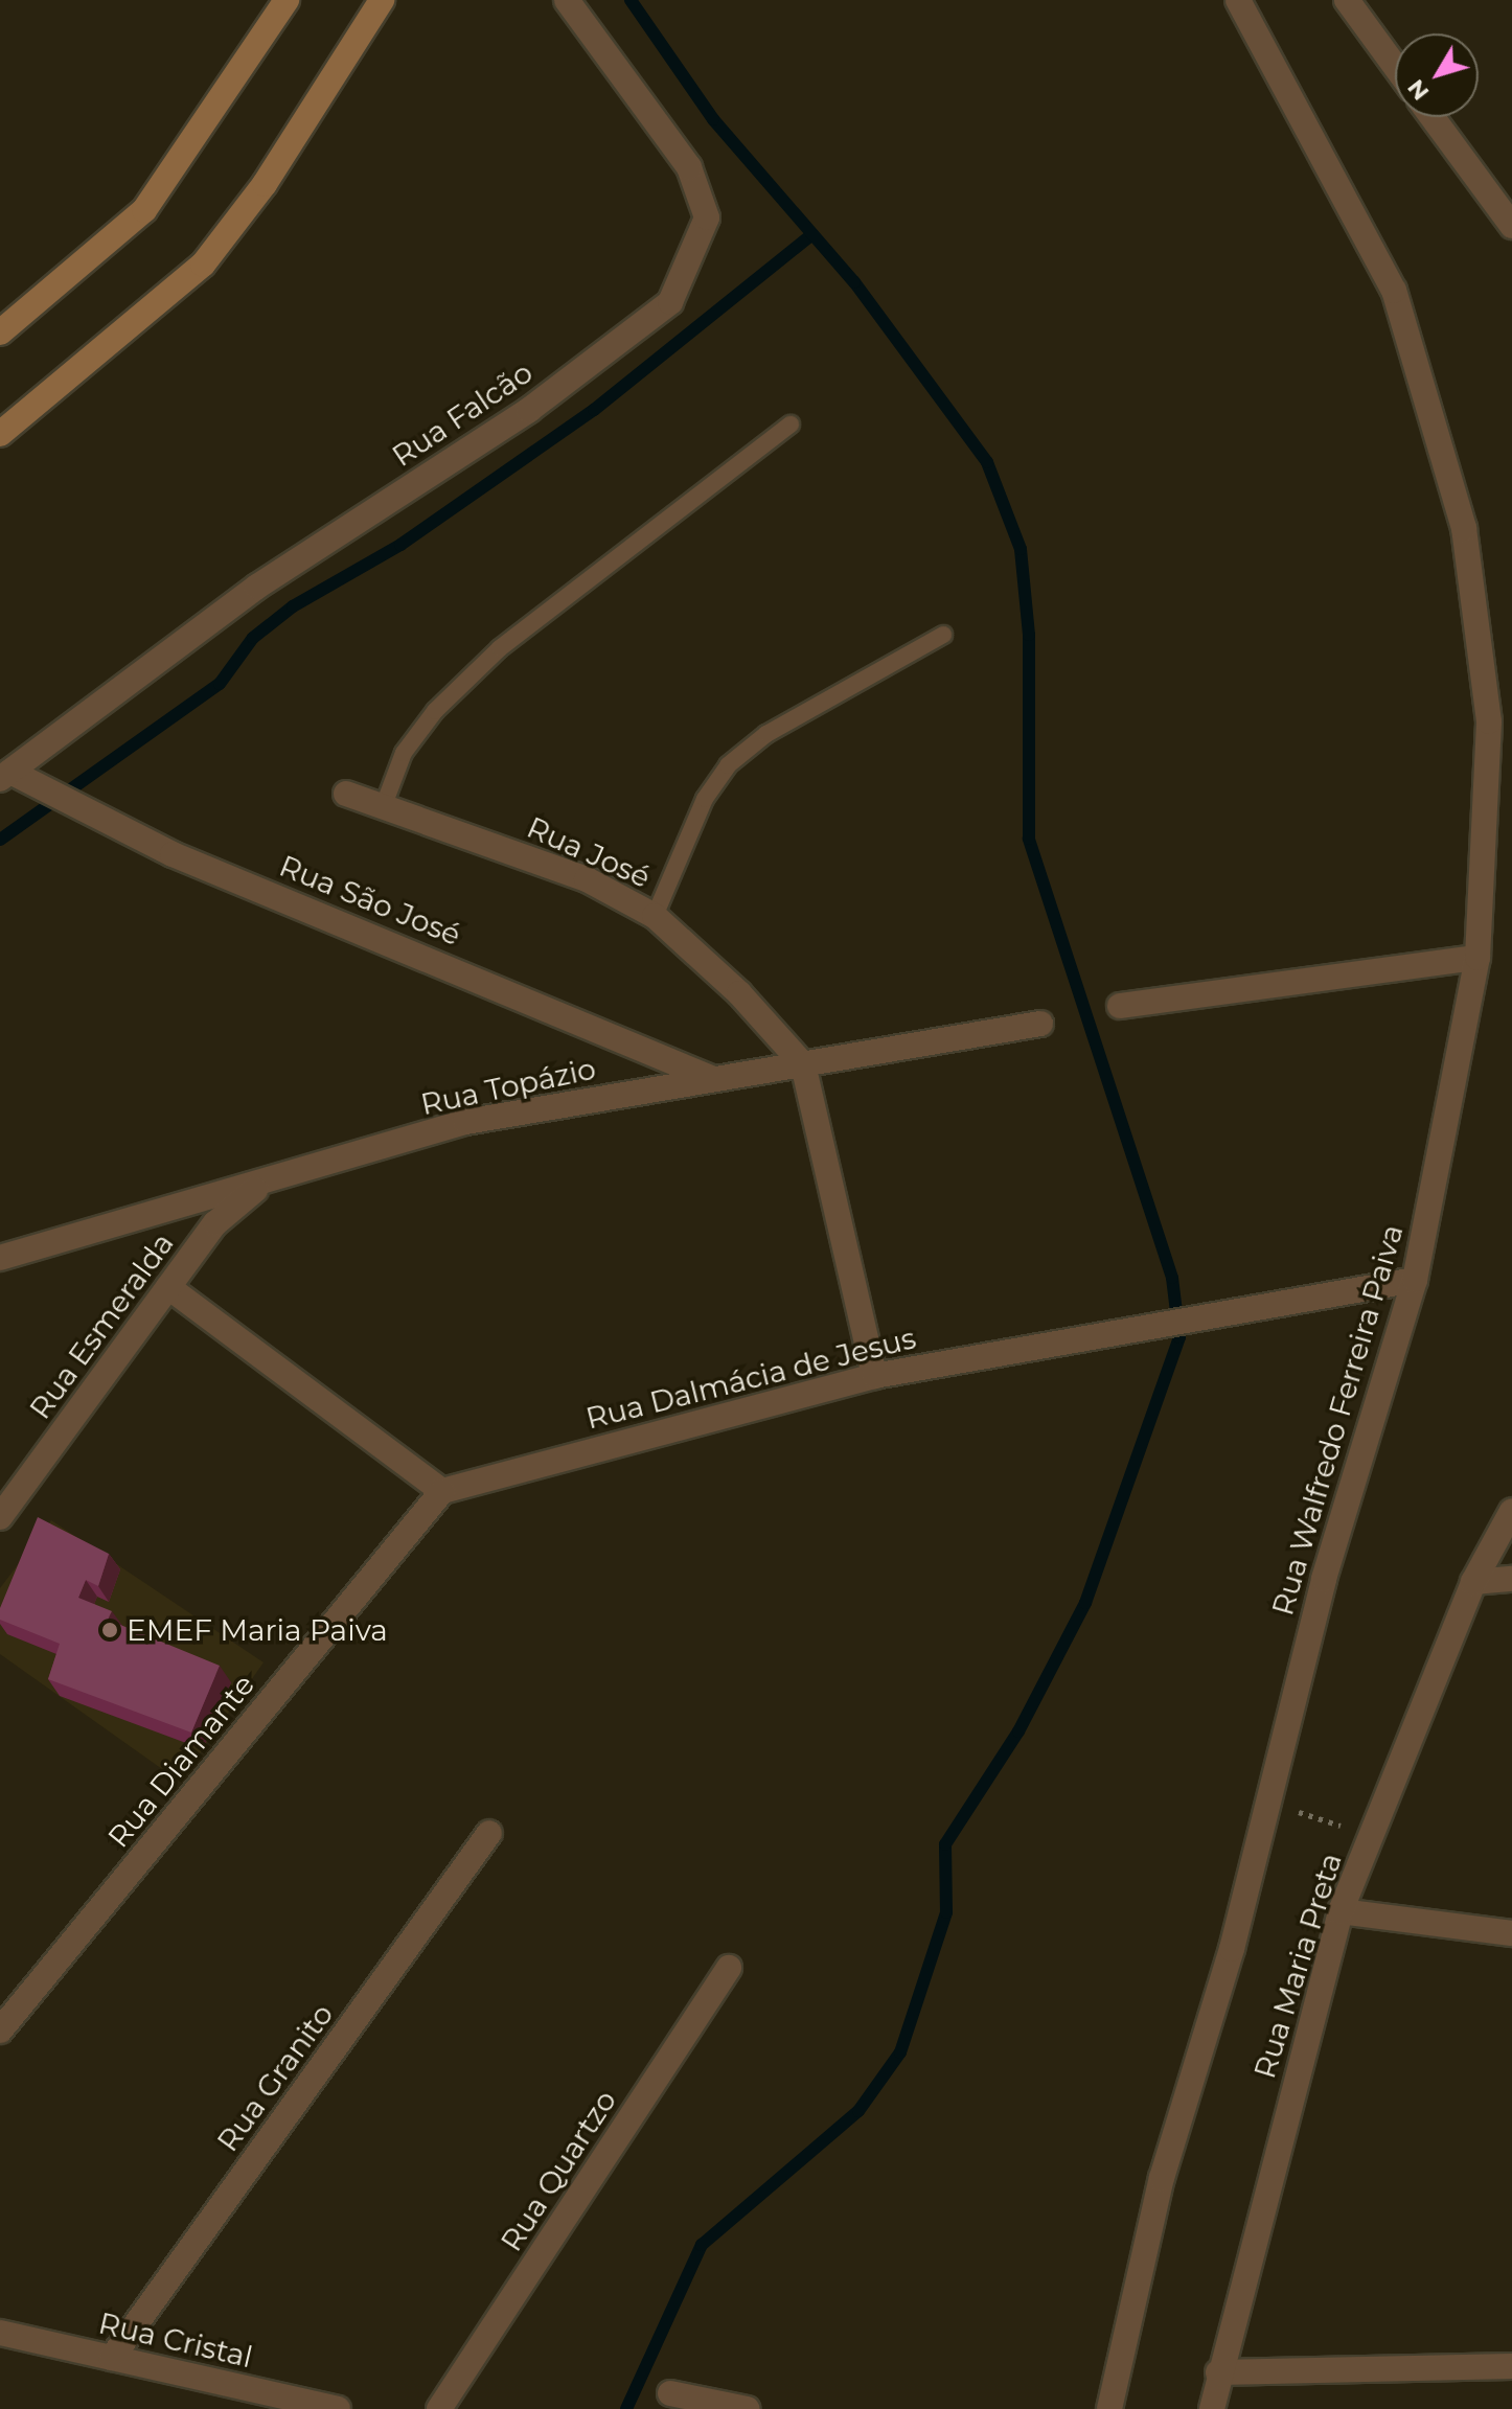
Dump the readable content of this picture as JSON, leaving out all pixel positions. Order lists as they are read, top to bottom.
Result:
{
  "streets": {
    "street": [
      "Rua Falcão",
      "Rua José",
      "Rua São José",
      "Rua Topázio",
      "Rua Esmeralda",
      "Rua Dalmácia de Jesus",
      "Rua Walfredo Ferreira Paiva",
      "Rua Diamante",
      "Rua Maria Preta",
      "Rua Granito",
      "Rua Quartzo",
      "Rua Cristal"
    ]
  },
  "crossings": [
    ["Rua Falcão", "Rua São José"],
    ["Rua José", "Rua Topázio"],
    ["Rua São José", "Rua Topázio"],
    ["Rua Topázio", "Rua Esmeralda"],
    ["Rua Dalmácia de Jesus", "Rua Walfredo Ferreira Paiva"],
    ["Rua Dalmácia de Jesus", "Rua Diamante"],
    ["Rua Granito", "Rua Cristal"]
  ],
  "places": ["EMEF Maria Paiva"],
  "north": "bottom left"
}
